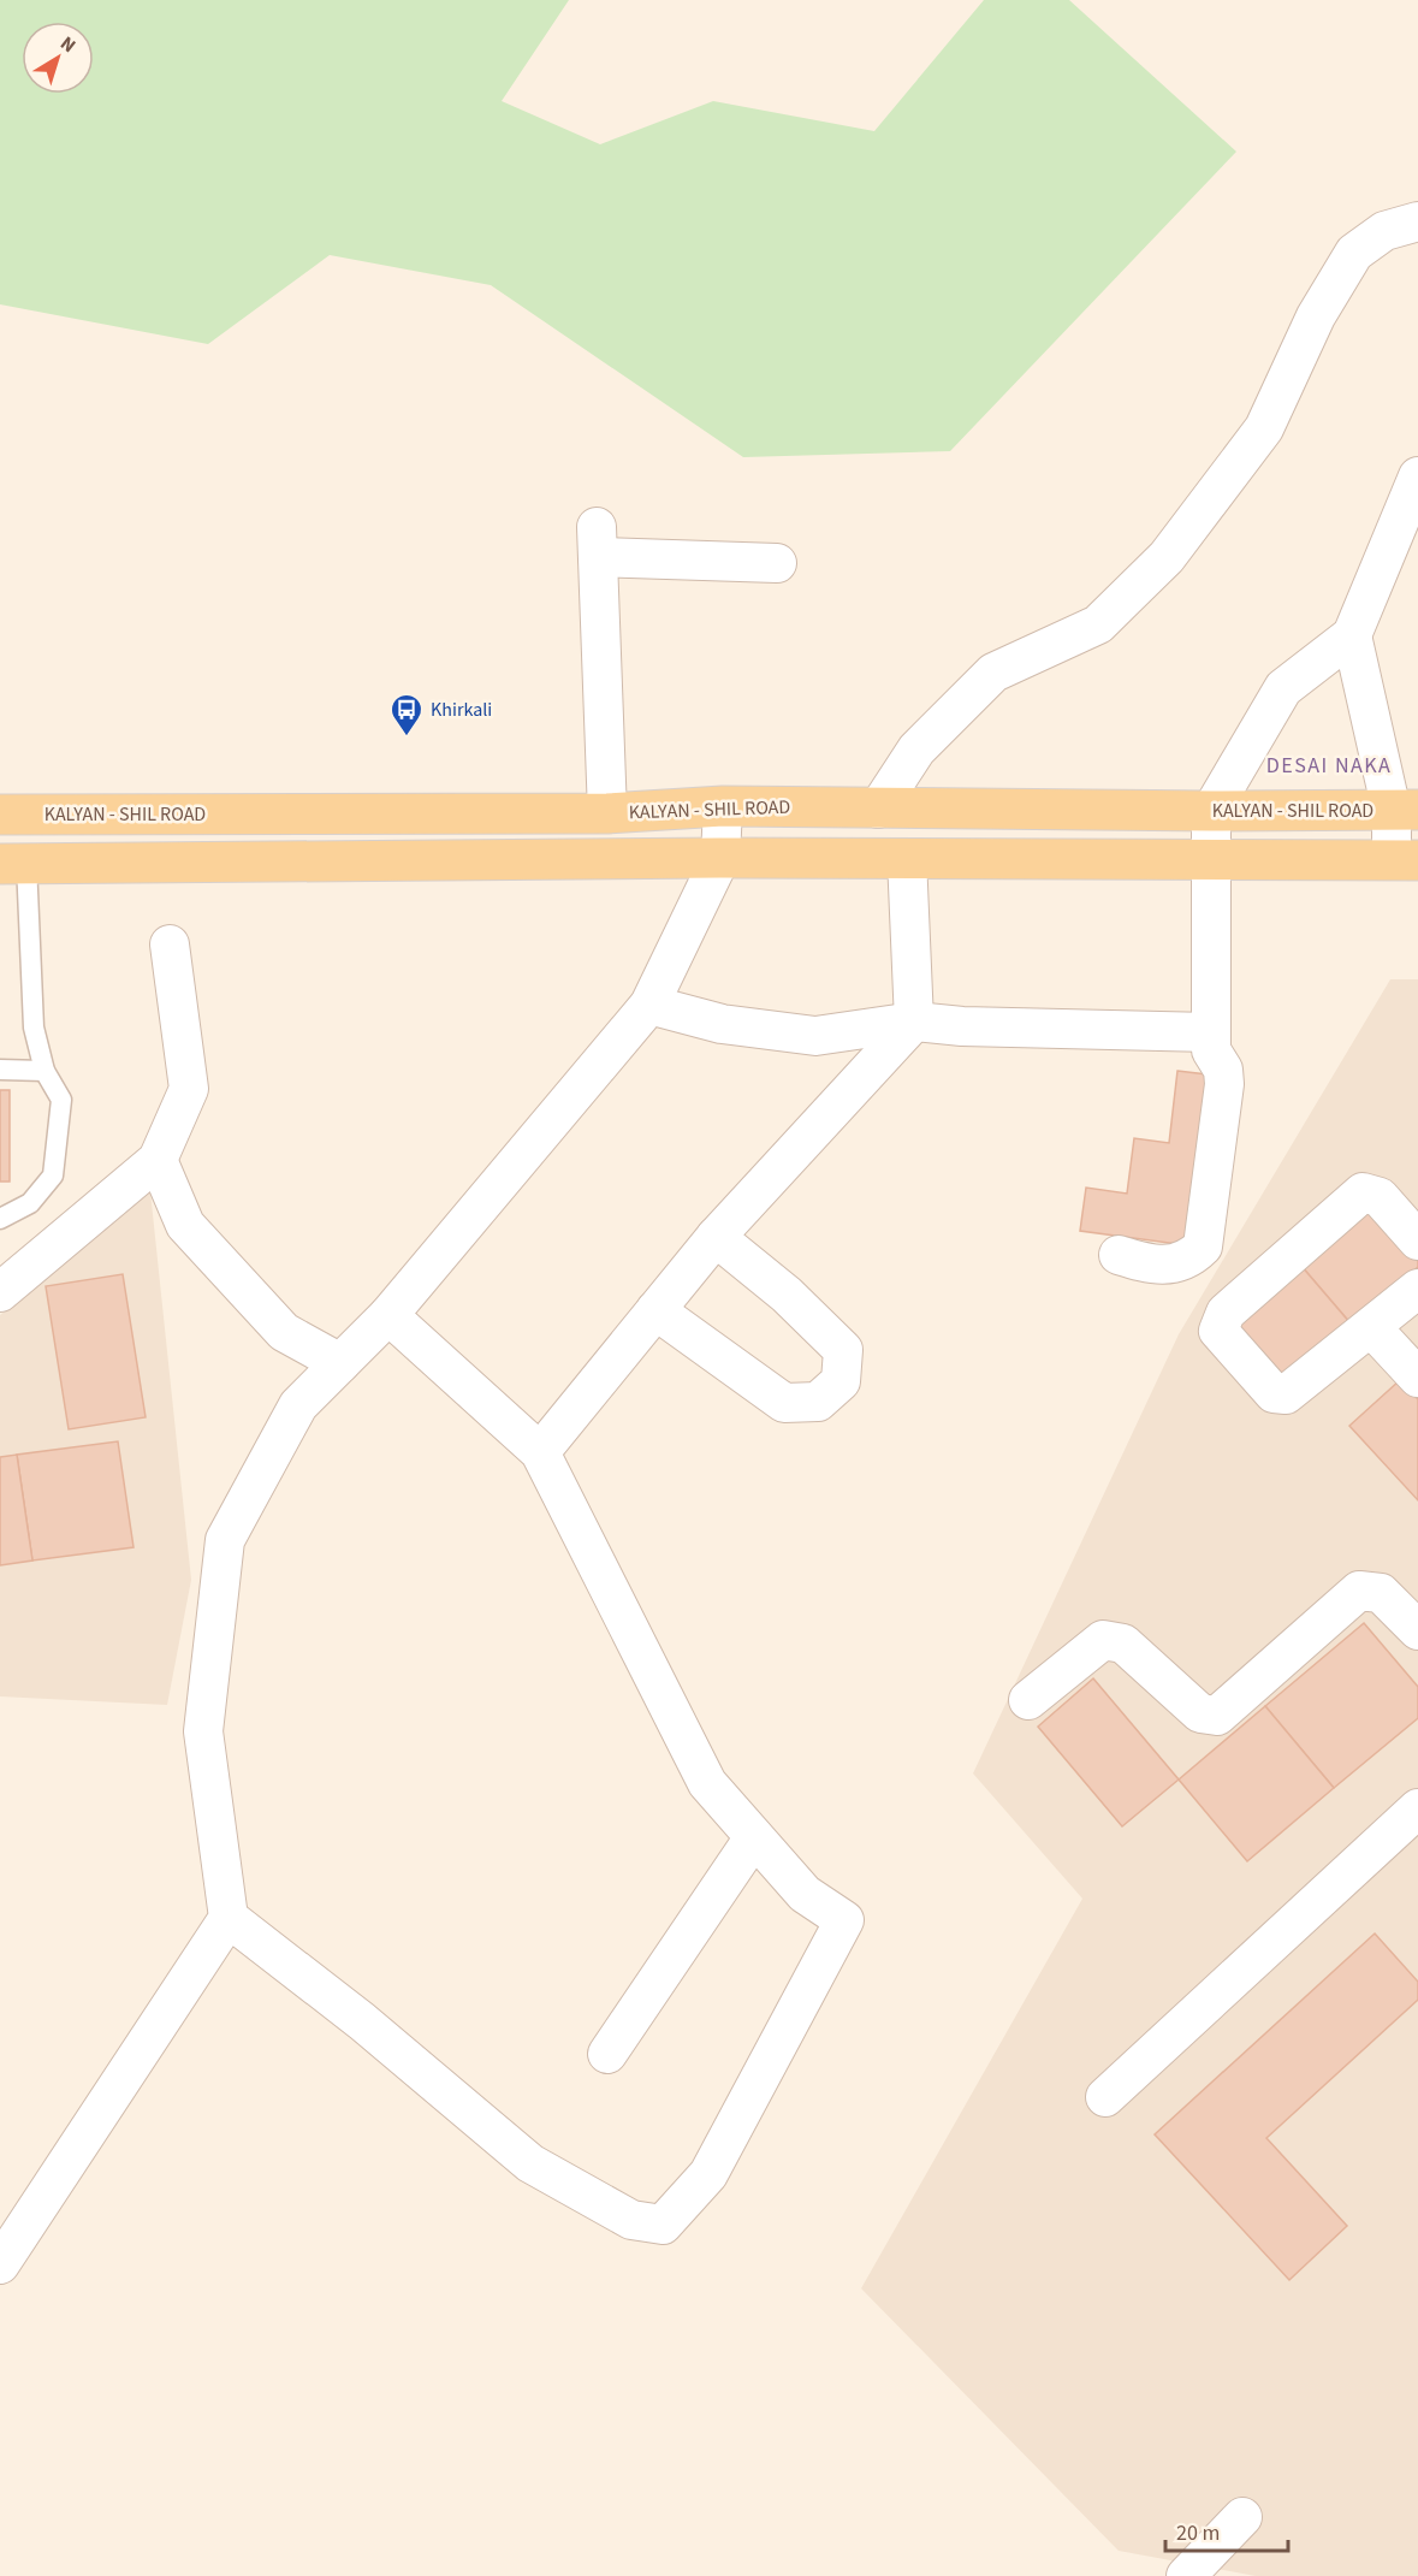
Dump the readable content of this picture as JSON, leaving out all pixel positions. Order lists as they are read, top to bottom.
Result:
{
  "streets": {
    "main road": ["KALYAN - SHIL ROAD"]
  },
  "districts": ["DESAI NAKA"],
  "places": {
    "bus stop": ["Khirkali"]
  },
  "scale_bar": "20 m",
  "north": "top right"
}
